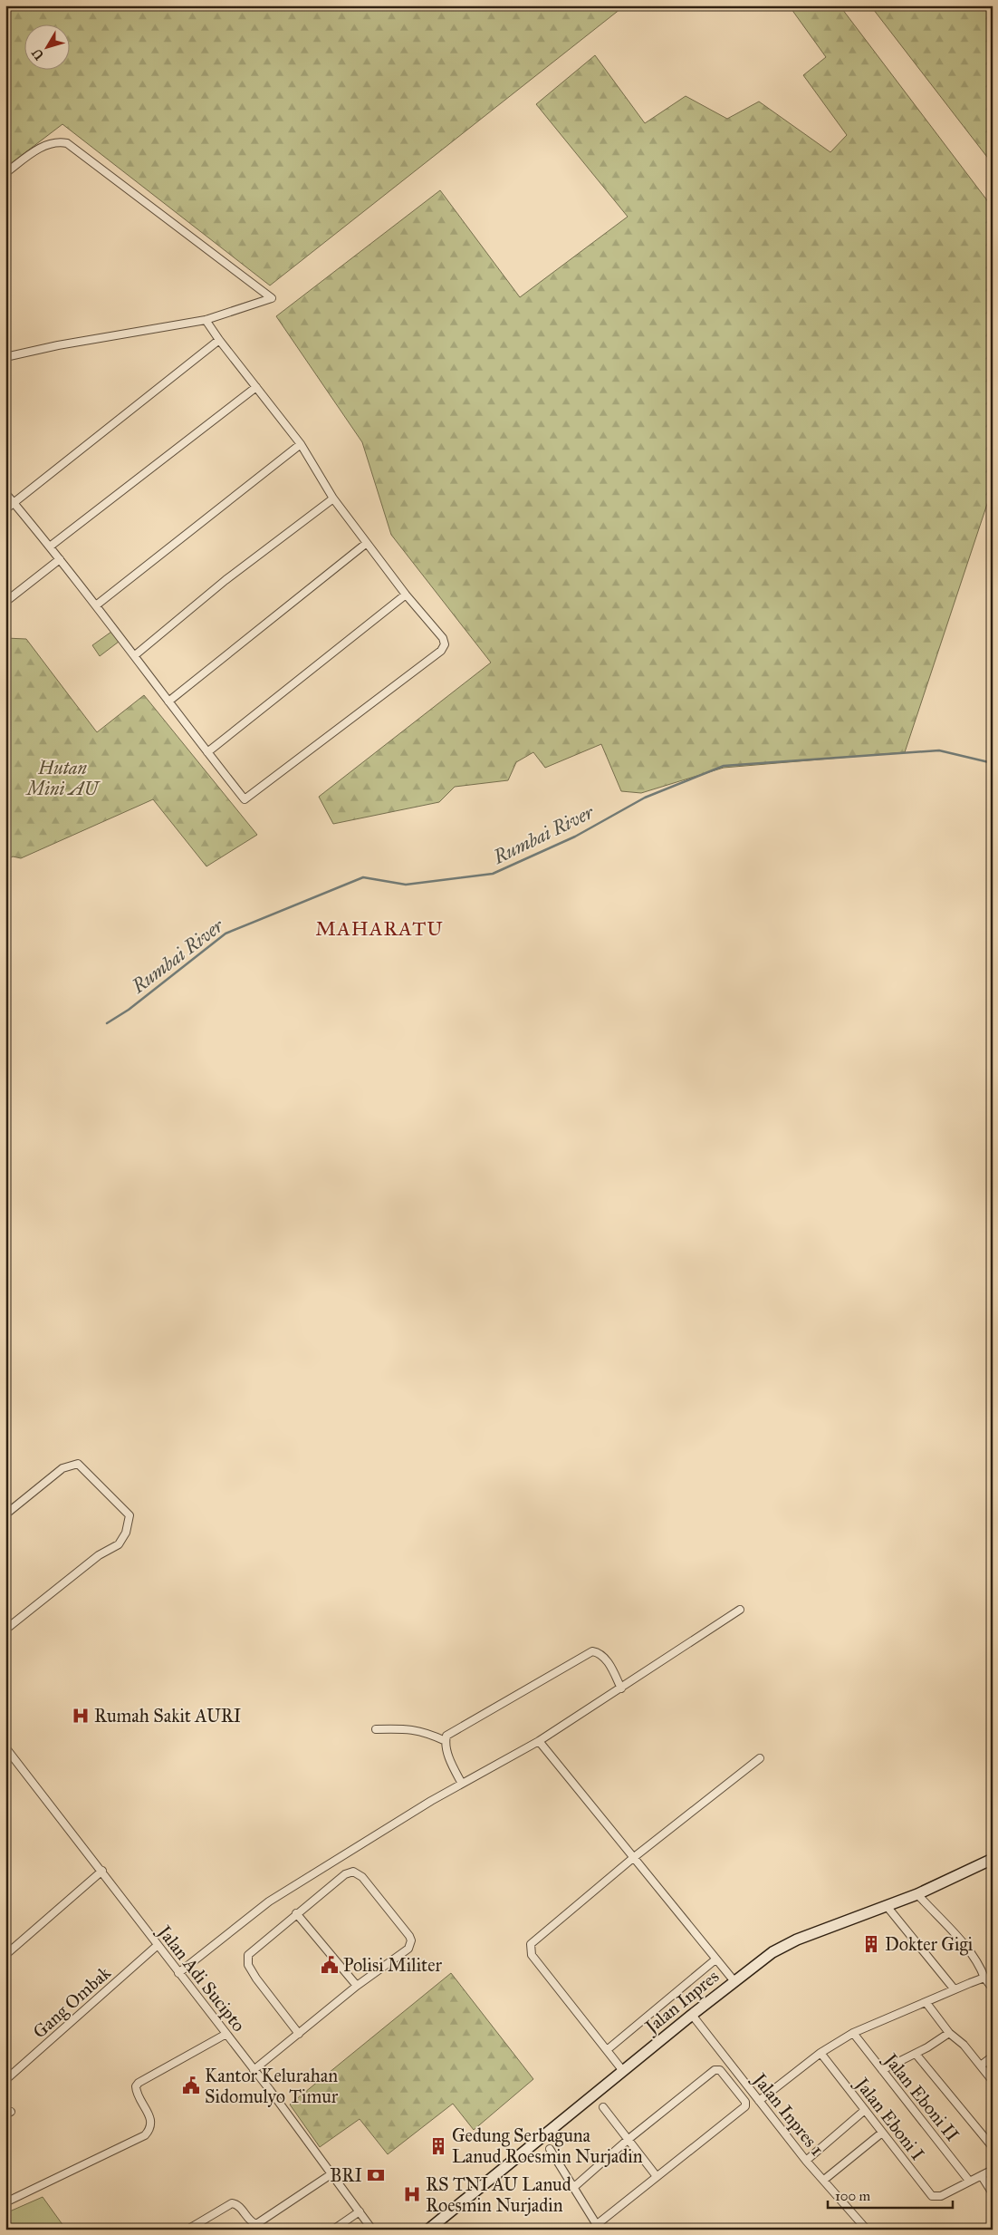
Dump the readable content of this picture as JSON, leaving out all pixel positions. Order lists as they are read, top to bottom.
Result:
{
  "streets": {
    "main road": ["Jalan Inpres"],
    "street": [
      "Jalan Adi Sucipto",
      "Gang Ombak",
      "Jalan Eboni II",
      "Jalan Inpres 1",
      "Jalan Eboni I"
    ]
  },
  "crossings": [
    ["Jalan Adi Sucipto", "Gang Ombak"],
    ["Jalan Inpres", "Jalan Inpres 1"],
    ["Jalan Eboni II", "Jalan Eboni I"]
  ],
  "districts": ["MAHARATU"],
  "water": ["Rumbai River"],
  "parks": ["Hutan Mini AU"],
  "places": {
    "hospital": ["Rumah Sakit AURI", "RS TNI AU Lanud Roesmin Nurjadin"],
    "building": ["Dokter Gigi", "Gedung Serbaguna Lanud Roesmin Nurjadin"],
    "public building": ["Polisi Militer", "Kantor Kelurahan Sidomulyo Timur"],
    "bank": ["BRI"]
  },
  "scale_bar": "100 m",
  "north": "bottom left"
}
